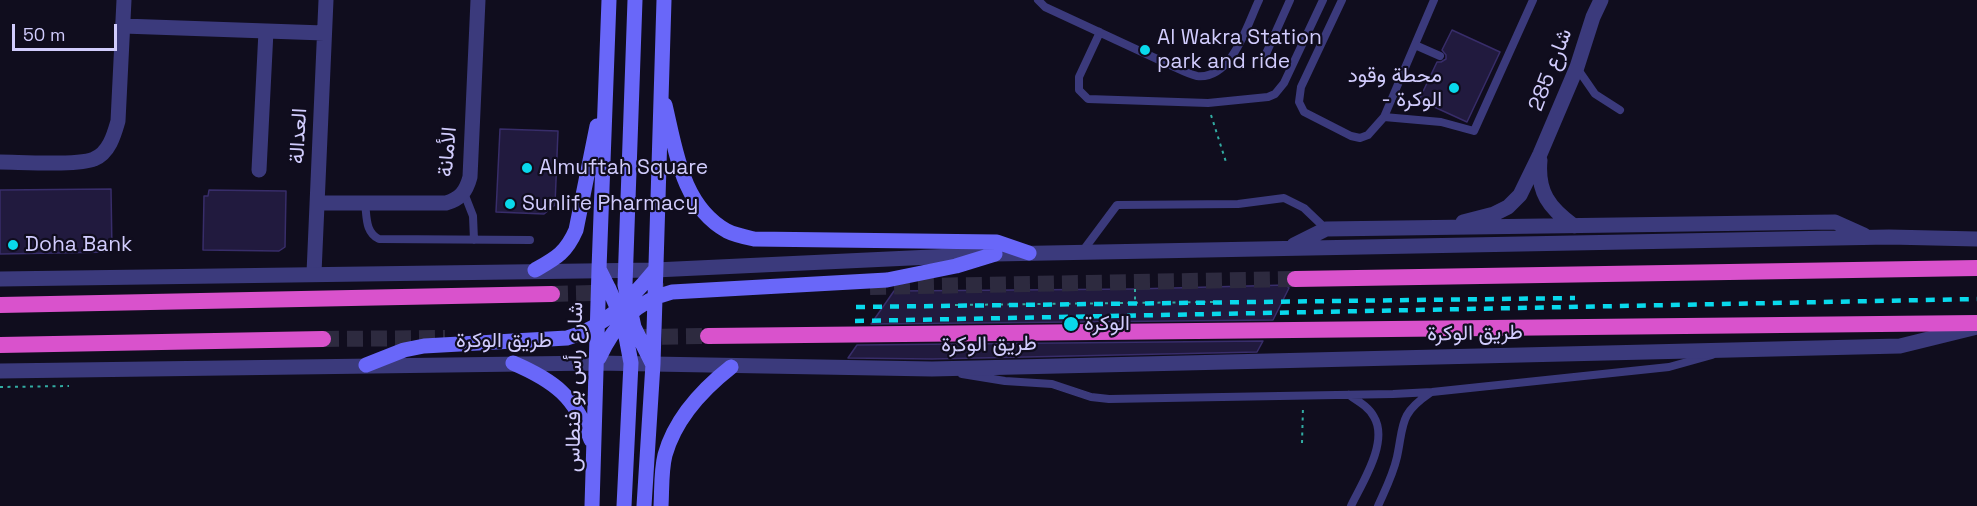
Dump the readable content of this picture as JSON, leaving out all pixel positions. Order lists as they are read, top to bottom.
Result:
{
  "streets": {
    "highway": ["طريق الوكرة"],
    "main road": ["شارع رأس بو فنطاس"],
    "street": ["شارع 285", "العدالة", "الأمانة"]
  },
  "crossings": [
    ["العدالة", "الأمانة"],
    ["طريق الوكرة", "شارع رأس بو فنطاس"]
  ],
  "places": [
    "Al Wakra Station park and ride",
    "محطة وقود - الوكرة",
    "Almuftah Square",
    "Sunlife Pharmacy",
    "Doha Bank",
    "الوكرة"
  ],
  "scale_bar": "50 m"
}
